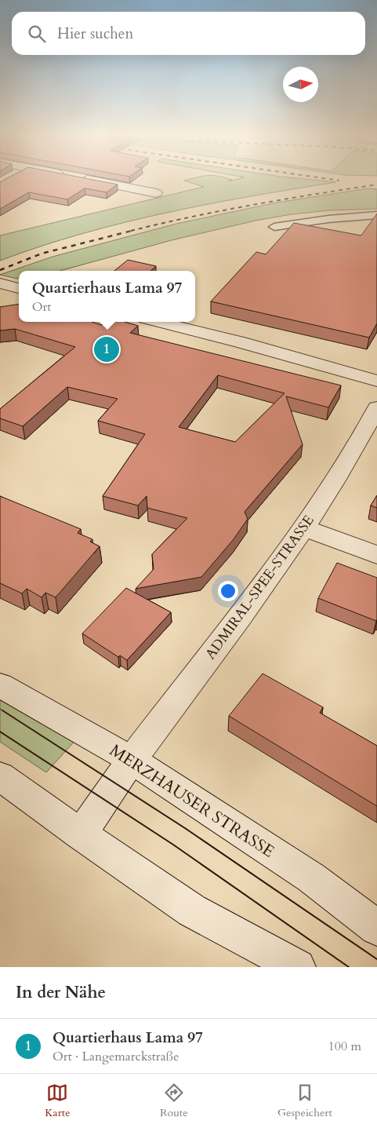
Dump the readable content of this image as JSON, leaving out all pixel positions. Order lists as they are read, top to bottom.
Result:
{
  "streets": {
    "street": ["ADMIRAL-SPEE-STRASSE", "MERZHAUSER STRASSE"]
  },
  "crossings": [
    ["ADMIRAL-SPEE-STRASSE", "MERZHAUSER STRASSE"]
  ],
  "north": "right",
  "page": {
    "search": "Hier suchen",
    "popup": ["Quartierhaus Lama 97", "Ort"],
    "pins": "1",
    "heading": "In der Nähe",
    "list": [
      {
        "mark": "1",
        "name": "Quartierhaus Lama 97",
        "note": "Ort · Langemarckstraße",
        "value": "100 m"
      }
    ],
    "nav": ["Karte", "Route", "Gespeichert"]
  }
}
